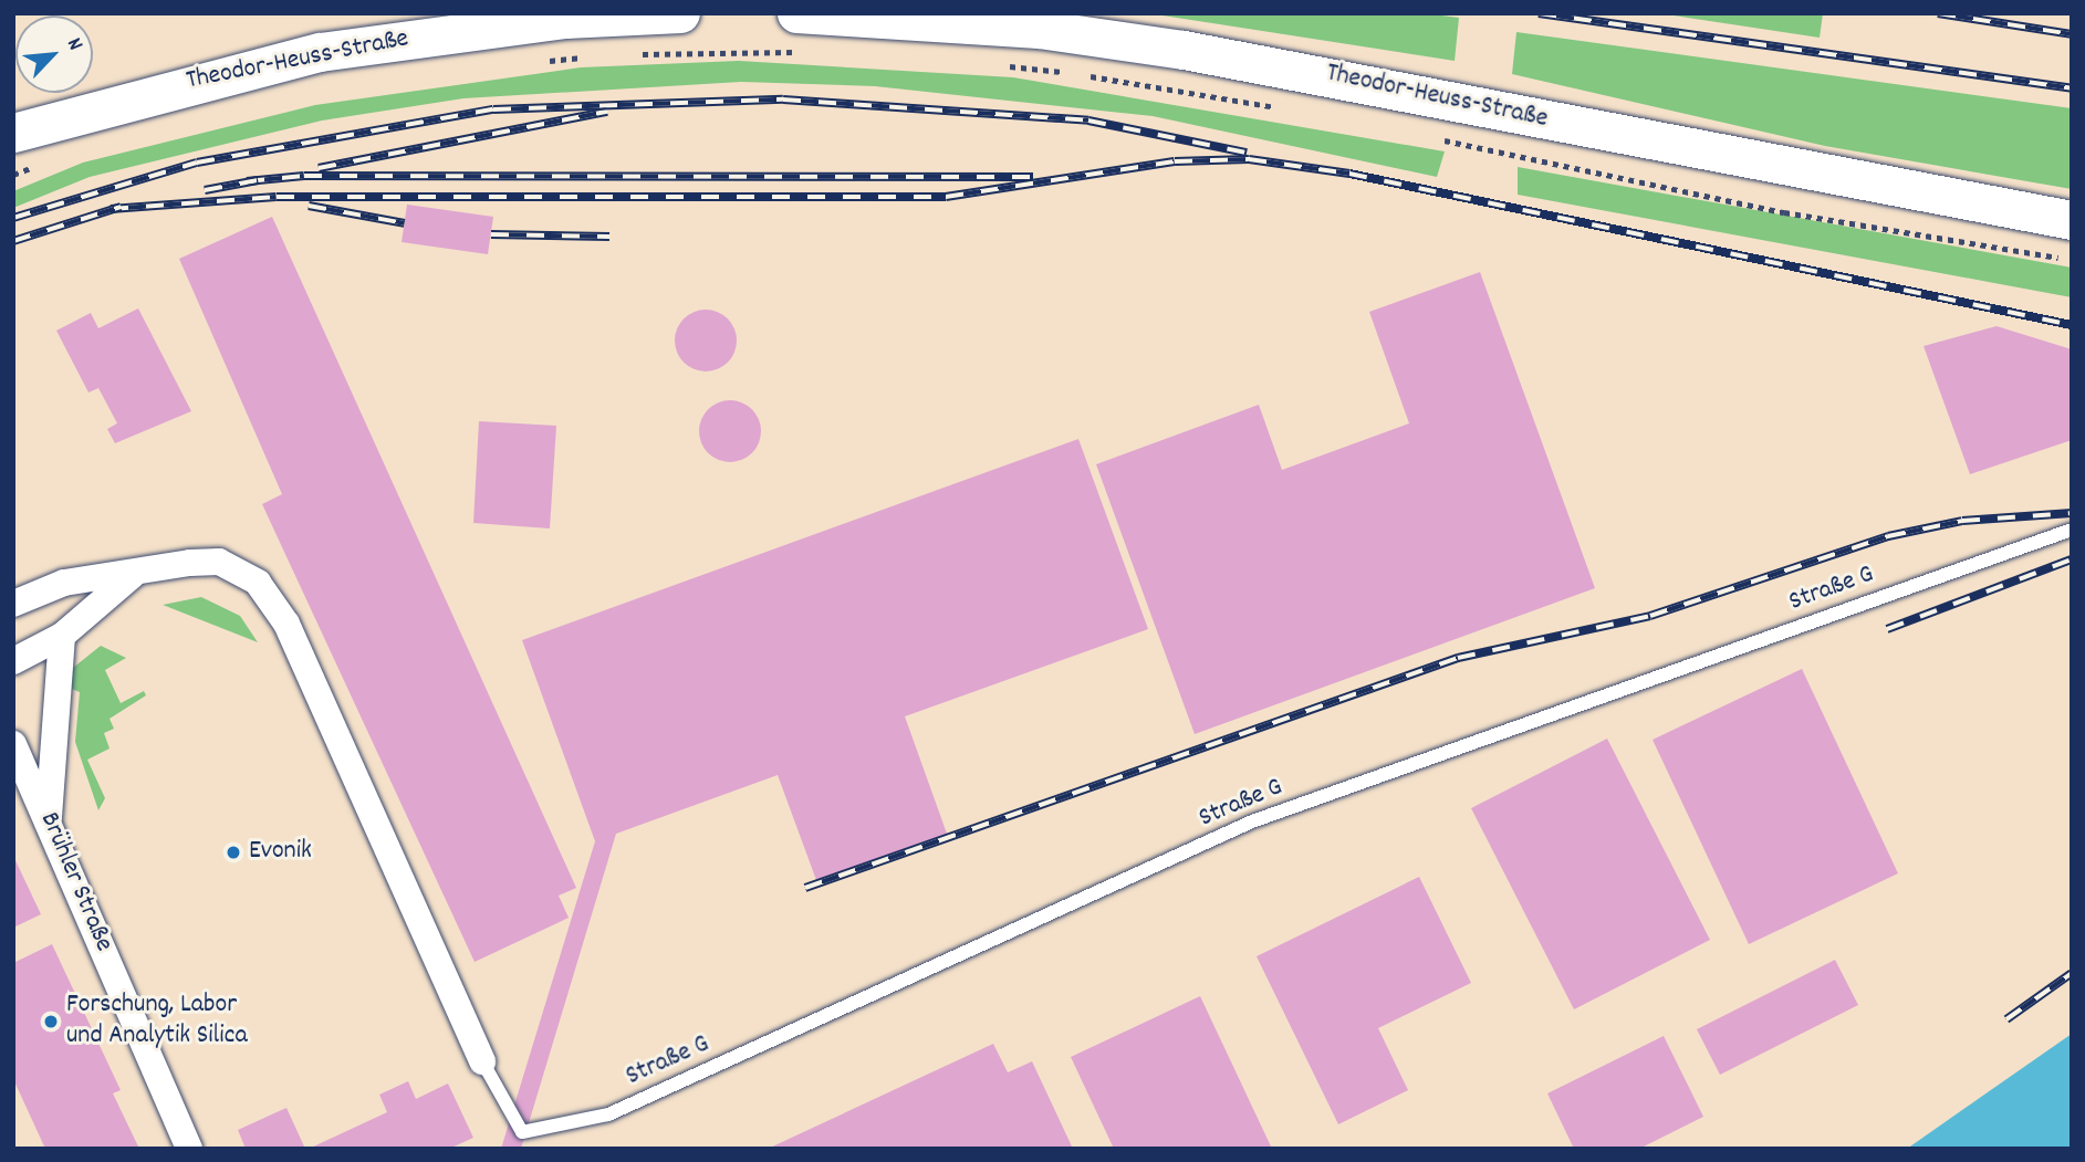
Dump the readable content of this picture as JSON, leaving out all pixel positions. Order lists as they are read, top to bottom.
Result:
{
  "streets": {
    "main road": ["Theodor-Heuss-Straße"],
    "street": ["Brühler Straße"],
    "lane": ["Straße G"]
  },
  "places": ["Evonik", "Forschung, Labor und Analytik Silica"],
  "north": "top right"
}
